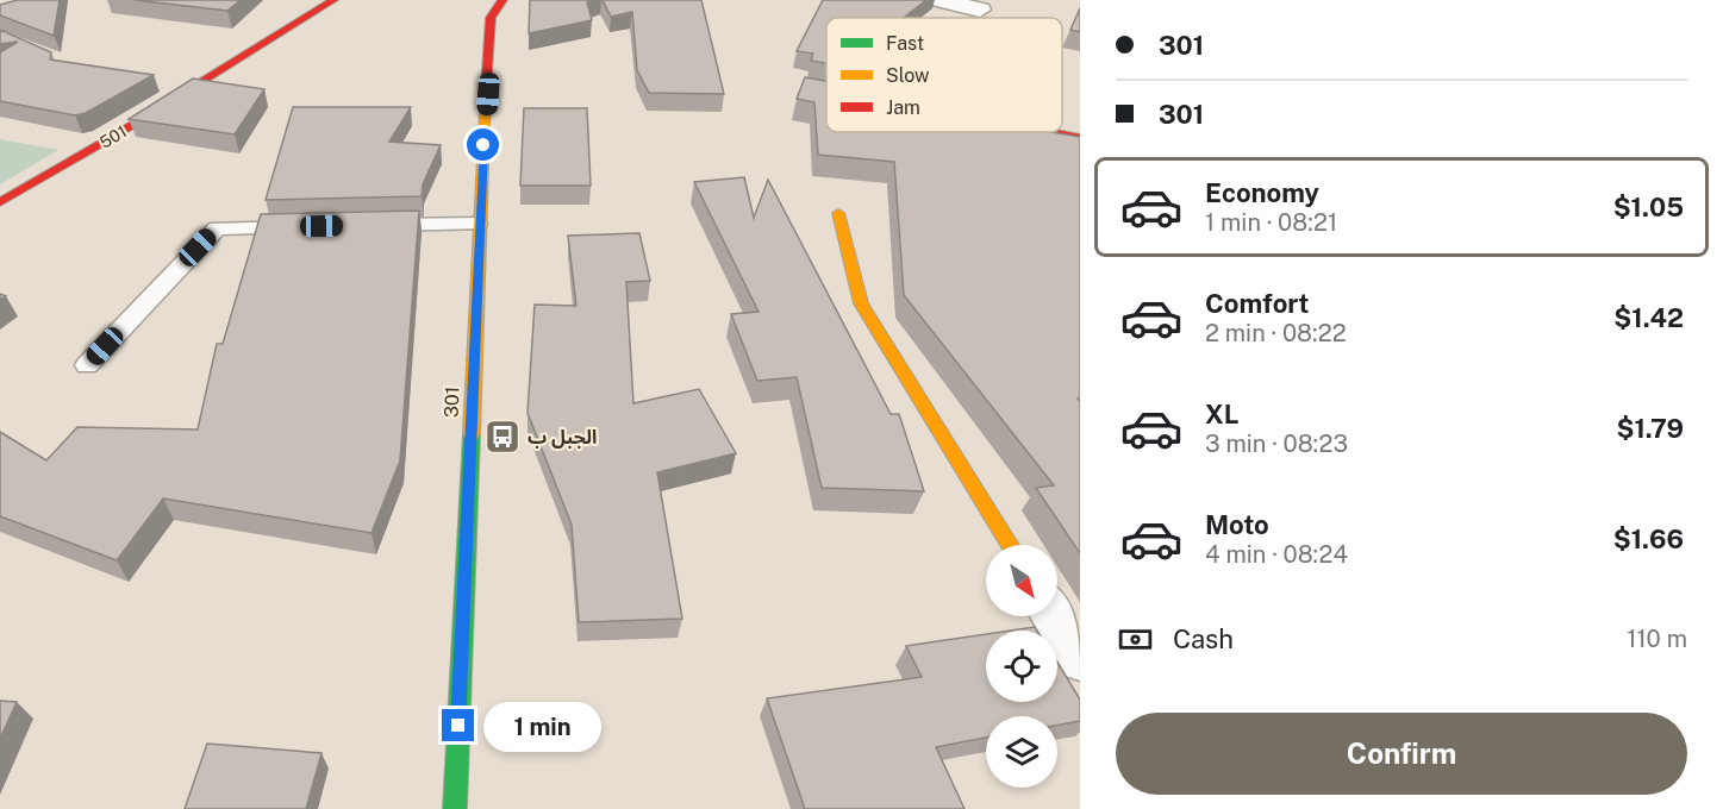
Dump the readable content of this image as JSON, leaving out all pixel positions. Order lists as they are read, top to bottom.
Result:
{
  "streets": {
    "street": ["501", "301"]
  },
  "places": {
    "bus stop": ["الجبل ب"]
  },
  "legend": ["Fast", "Slow", "Jam"],
  "north": "bottom right",
  "page": {
    "banner": ["301", "301"],
    "list": [
      {
        "name": "Economy",
        "note": "1 min · 08:21",
        "value": "$1.05"
      },
      {
        "name": "Comfort",
        "note": "2 min · 08:22",
        "value": "$1.42"
      },
      {
        "name": "XL",
        "note": "3 min · 08:23",
        "value": "$1.79"
      },
      {
        "name": "Moto",
        "note": "4 min · 08:24",
        "value": "$1.66"
      }
    ],
    "pay": ["Cash", "110 m"],
    "buttons": "Confirm",
    "bubble": "1 min"
  }
}
